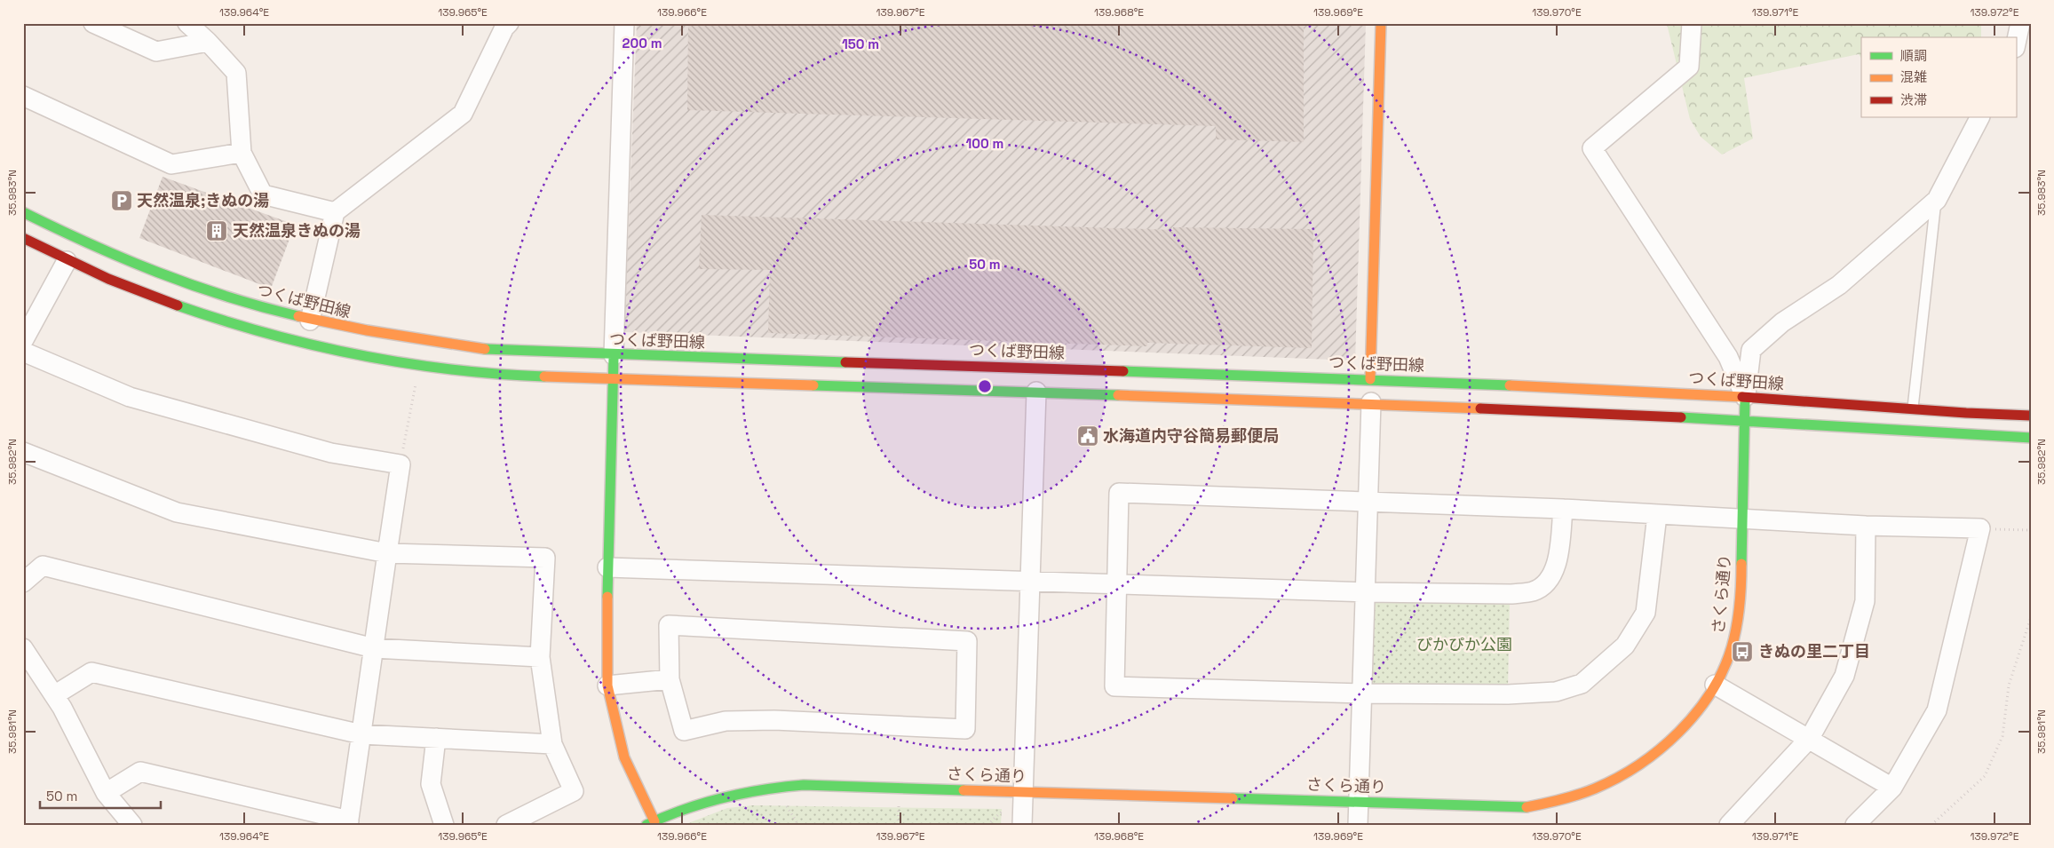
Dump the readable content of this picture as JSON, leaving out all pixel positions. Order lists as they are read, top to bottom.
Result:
{
  "streets": {
    "main road": ["つくば野田線", "さくら通り"]
  },
  "crossings": [
    ["つくば野田線", "さくら通り"]
  ],
  "parks": ["ぴかぴか公園"],
  "places": {
    "parking": ["天然温泉;きぬの湯"],
    "building": ["天然温泉きぬの湯"],
    "public building": ["水海道内守谷簡易郵便局"],
    "bus stop": ["きぬの里二丁目"]
  },
  "legend": ["順調", "混雑", "渋滞"],
  "scale_bar": "50 m",
  "coordinates": [
    "139.964°E",
    "139.965°E",
    "139.966°E",
    "139.967°E",
    "139.968°E",
    "139.969°E",
    "139.970°E",
    "139.971°E",
    "139.972°E",
    "35.983°N",
    "35.982°N",
    "35.981°N"
  ],
  "rings": [
    "200 m",
    "150 m",
    "100 m",
    "50 m"
  ]
}
